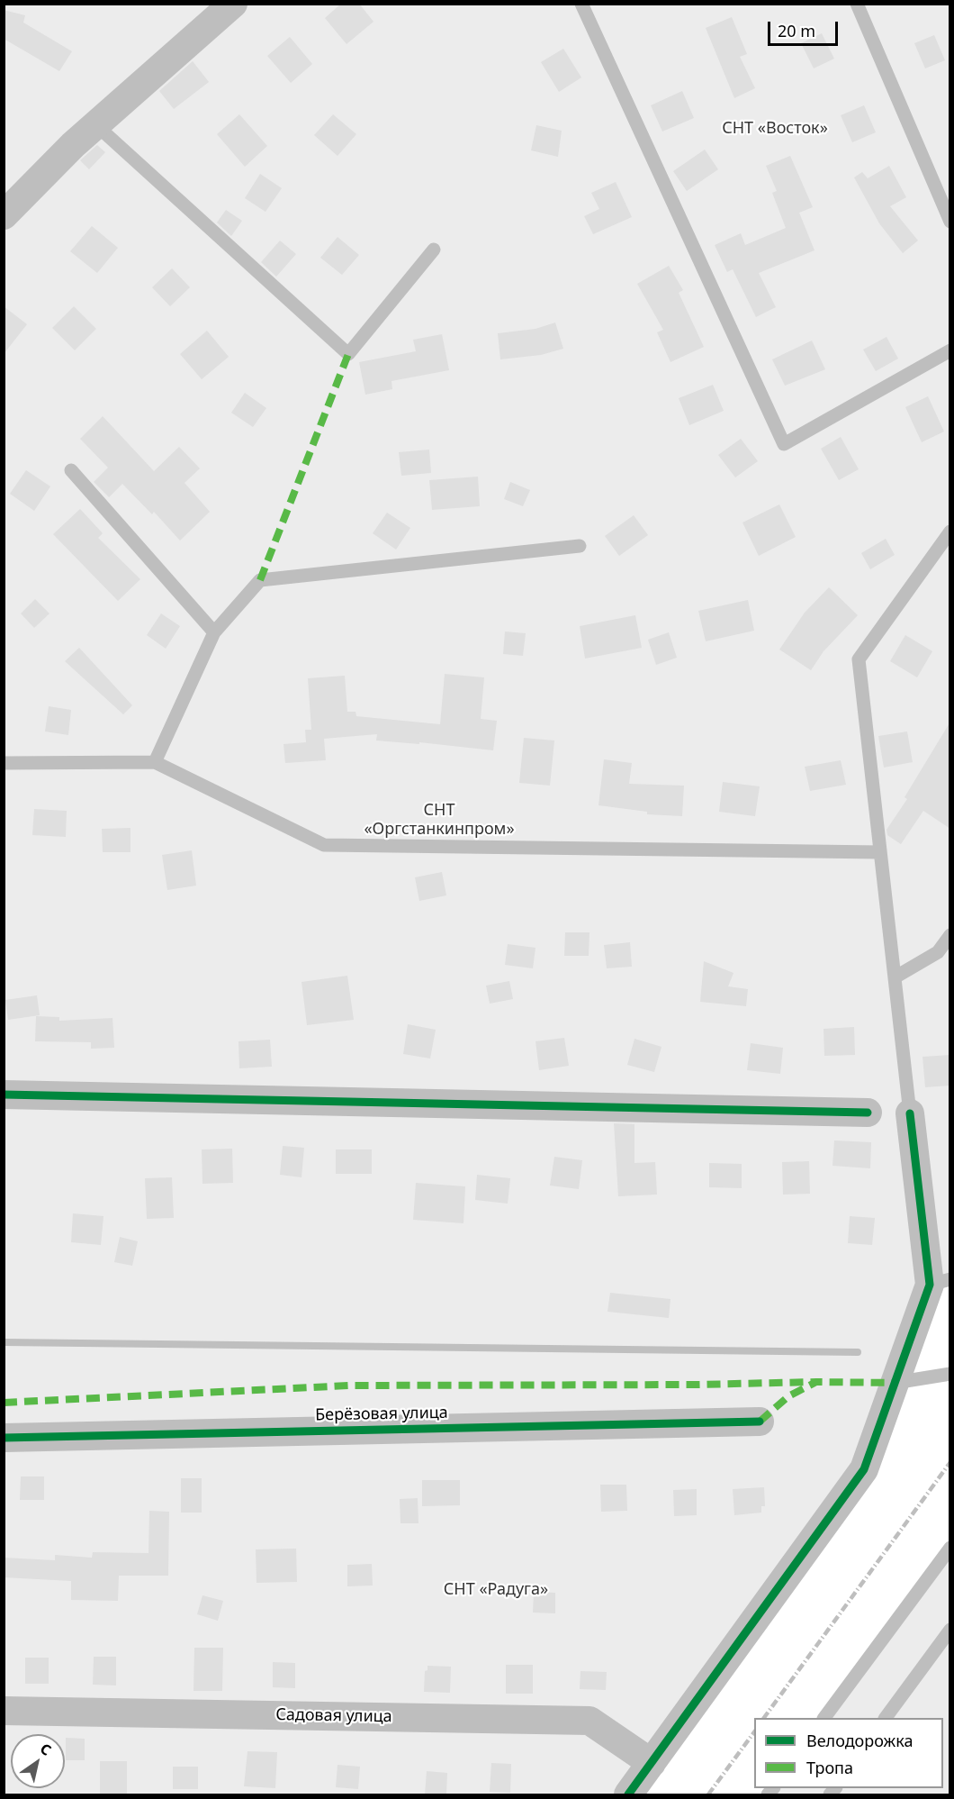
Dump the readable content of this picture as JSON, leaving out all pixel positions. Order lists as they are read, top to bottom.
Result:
{
  "streets": {
    "street": ["Берёзовая улица", "Садовая улица"]
  },
  "parks": ["СНТ «Восток»", "СНТ «Оргстанкинпром»", "СНТ «Радуга»"],
  "legend": ["Велодорожка", "Тропа"],
  "scale_bar": "20 m",
  "north": "top right"
}
